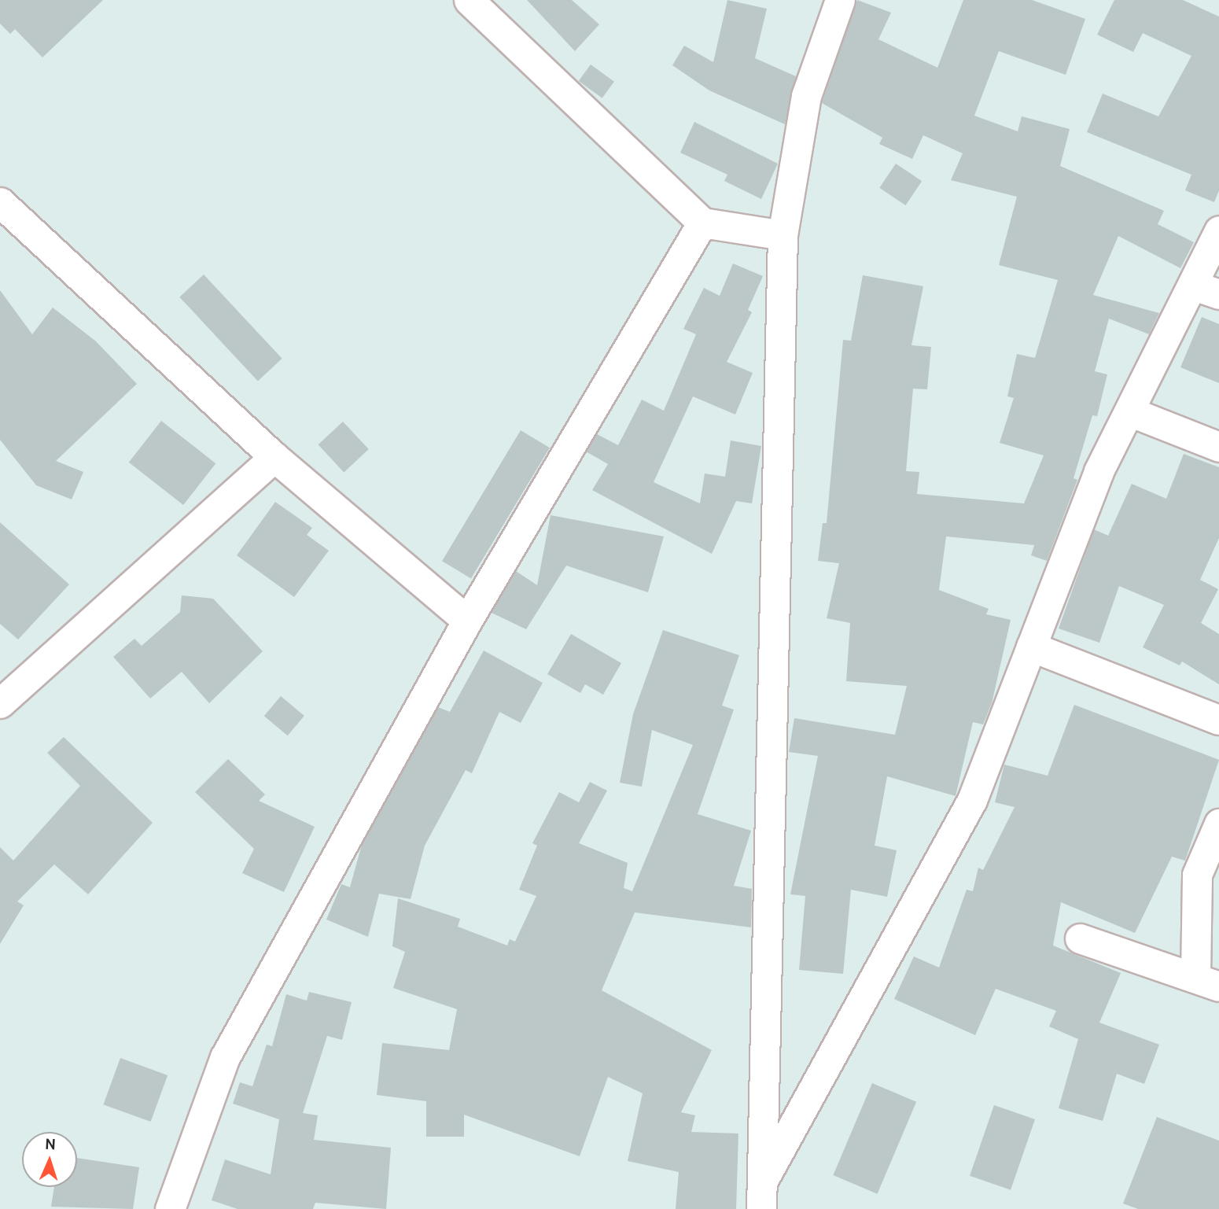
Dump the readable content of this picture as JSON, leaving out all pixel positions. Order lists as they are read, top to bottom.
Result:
{
  "north": "top"
}
